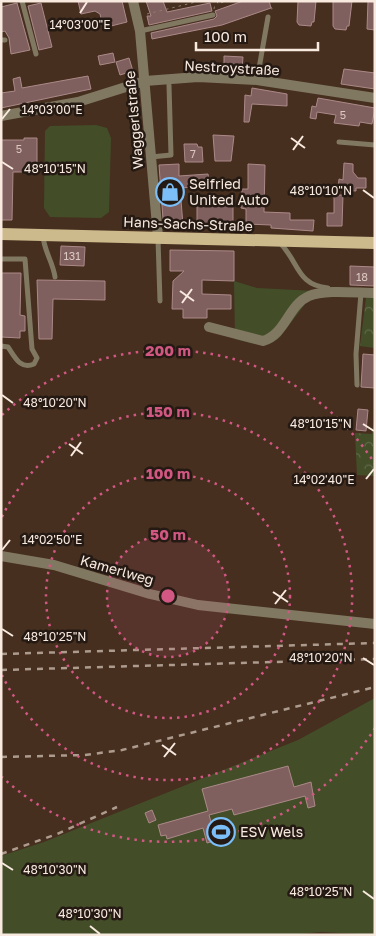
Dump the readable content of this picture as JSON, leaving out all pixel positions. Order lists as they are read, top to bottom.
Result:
{
  "streets": {
    "main road": ["Hans-Sachs-Straße"],
    "street": ["Nestroystraße", "Waggerlstraße", "Kamerlweg"]
  },
  "crossings": [
    ["Nestroystraße", "Waggerlstraße"],
    ["Waggerlstraße", "Hans-Sachs-Straße"]
  ],
  "places": {
    "shop": ["Seifried United Auto"],
    "sports": ["ESV Wels"]
  },
  "house_numbers": [
    "5",
    "5",
    "7",
    "131",
    "18"
  ],
  "scale_bar": "100 m",
  "coordinates": [
    "14°03'00\"E",
    "48°10'15\"N",
    "48°10'10\"N",
    "48°10'20\"N",
    "14°02'40\"E",
    "14°02'50\"E",
    "48°10'25\"N",
    "48°10'30\"N"
  ],
  "rings": [
    "200 m",
    "150 m",
    "100 m",
    "50 m"
  ]
}
